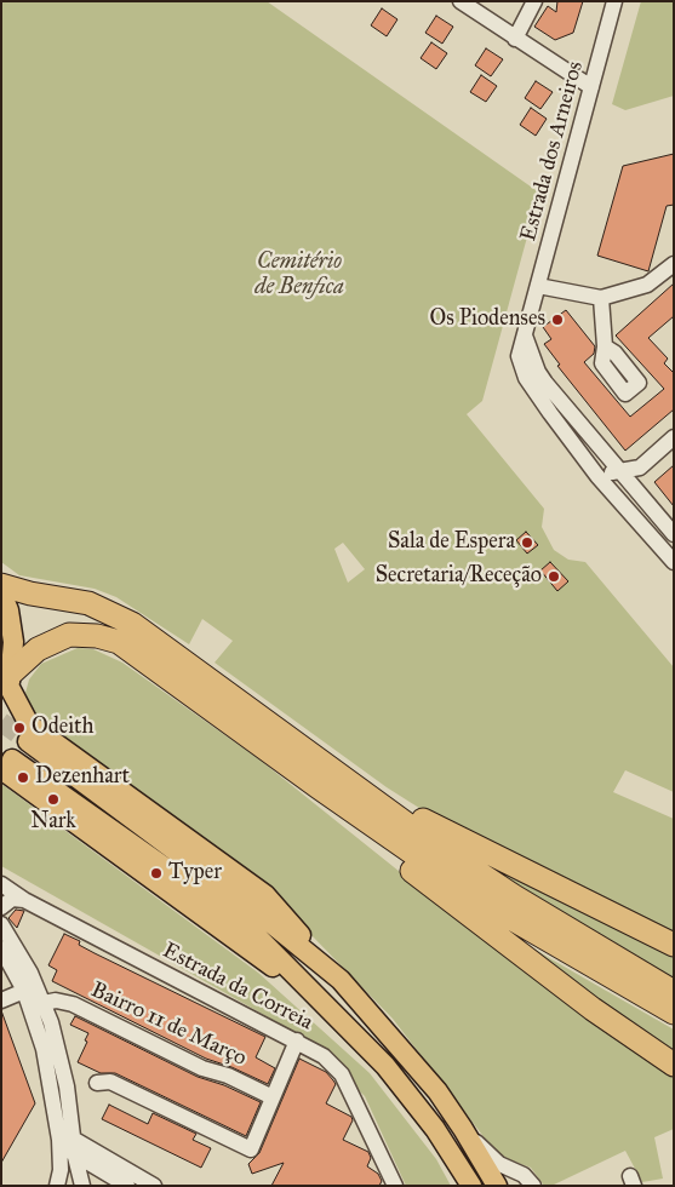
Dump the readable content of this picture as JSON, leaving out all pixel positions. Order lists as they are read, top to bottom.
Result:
{
  "streets": {
    "street": ["Estrada dos Arneiros", "Estrada da Correia", "Bairro 11 de Março"]
  },
  "parks": ["Cemitério de Benfica"],
  "places": [
    "Os Piodenses",
    "Sala de Espera",
    "Secretaria/Receção",
    "Odeith",
    "Dezenhart",
    "Nark",
    "Typer"
  ]
}
